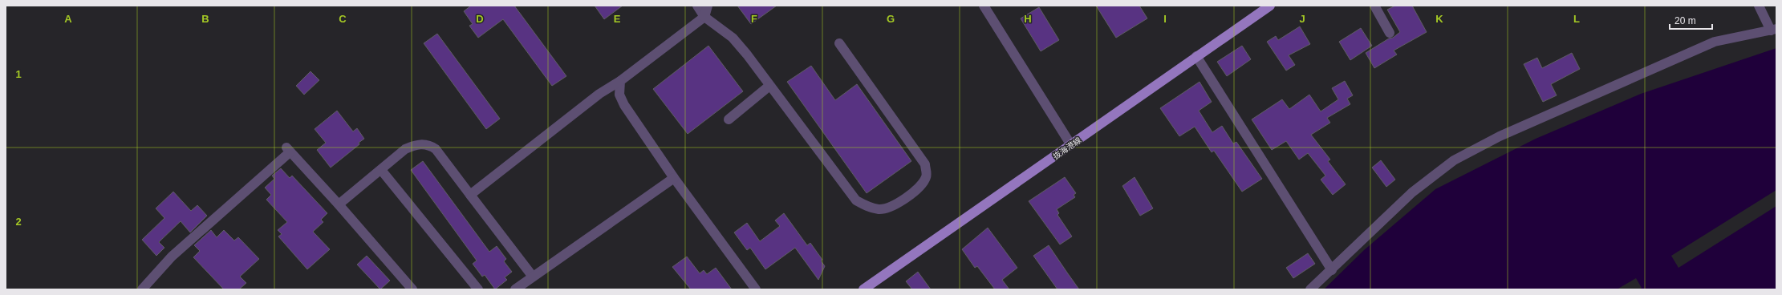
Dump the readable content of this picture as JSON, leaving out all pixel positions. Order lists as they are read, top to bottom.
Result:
{
  "streets": {
    "main road": ["抜海港線"]
  },
  "scale_bar": "20 m",
  "grid": {
    "columns": [
      "A",
      "B",
      "C",
      "D",
      "E",
      "F",
      "G",
      "H",
      "I",
      "J",
      "K",
      "L"
    ],
    "rows": ["1", "2"]
  }
}
